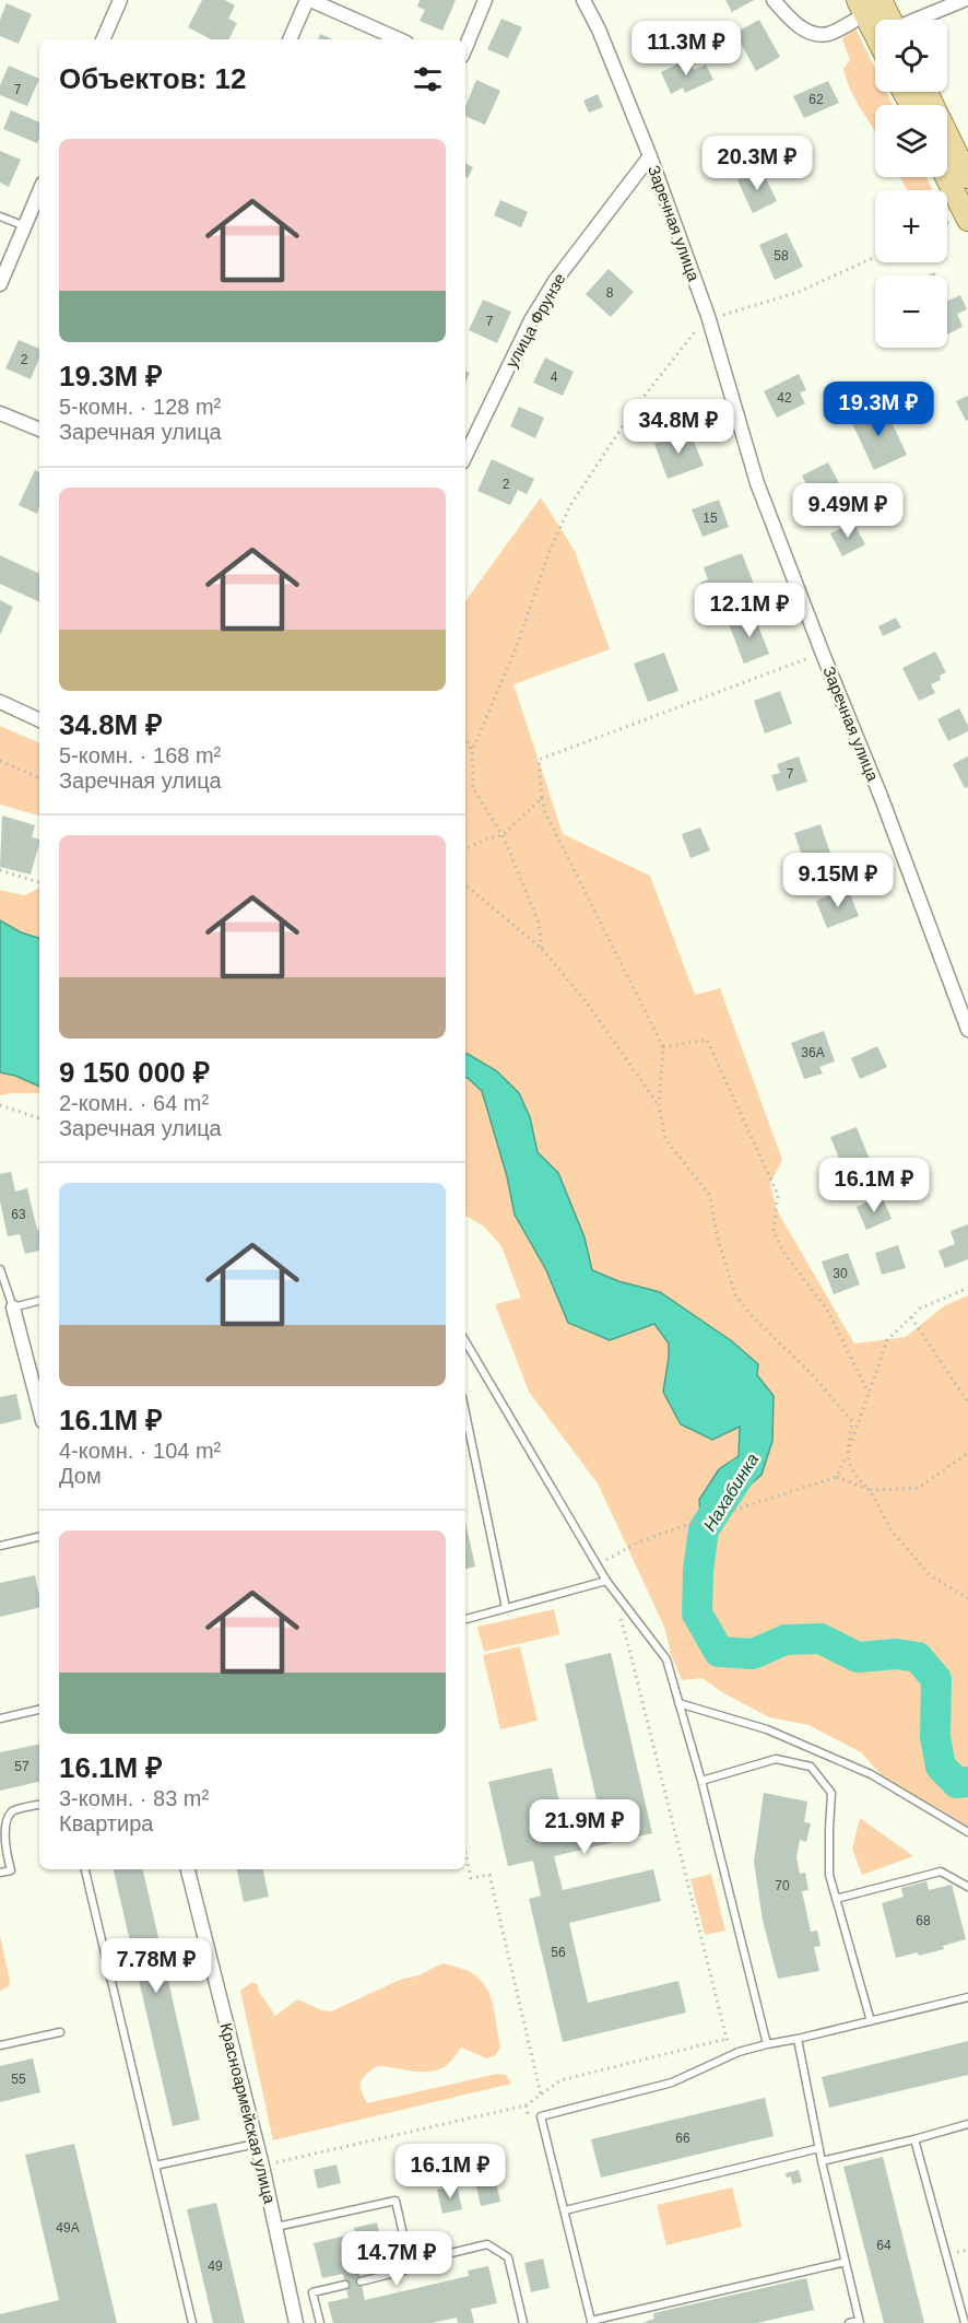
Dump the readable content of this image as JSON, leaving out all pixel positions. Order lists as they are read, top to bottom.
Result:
{
  "streets": {
    "street": ["Заречная улица", "улица Фрунзе", "Красноармейская улица"]
  },
  "crossings": [
    ["Заречная улица", "улица Фрунзе"]
  ],
  "water": ["Нахабинка"],
  "house_numbers": [
    "7",
    "62",
    "58",
    "8",
    "7",
    "2",
    "4",
    "42",
    "2",
    "15",
    "7",
    "36А",
    "63",
    "30",
    "57",
    "70",
    "68",
    "56",
    "55",
    "66",
    "49А",
    "64",
    "49"
  ],
  "page": {
    "map_buttons": ["+", "−"],
    "price": [
      "11.3M ₽",
      "20.3M ₽",
      "19.3M ₽",
      "34.8M ₽",
      "9.49M ₽",
      "12.1M ₽",
      "9.15M ₽",
      "16.1M ₽",
      "21.9M ₽",
      "7.78M ₽",
      "16.1M ₽",
      "14.7M ₽"
    ],
    "heading": "Объектов: 12",
    "list": [
      {
        "name": "19.3M ₽",
        "note": "5-комн. · 128 m² · Заречная улица"
      },
      {
        "name": "34.8M ₽",
        "note": "5-комн. · 168 m² · Заречная улица"
      },
      {
        "name": "9 150 000 ₽",
        "note": "2-комн. · 64 m² · Заречная улица"
      },
      {
        "name": "16.1M ₽",
        "note": "4-комн. · 104 m² · Дом"
      },
      {
        "name": "16.1M ₽",
        "note": "3-комн. · 83 m² · Квартира"
      }
    ]
  }
}
